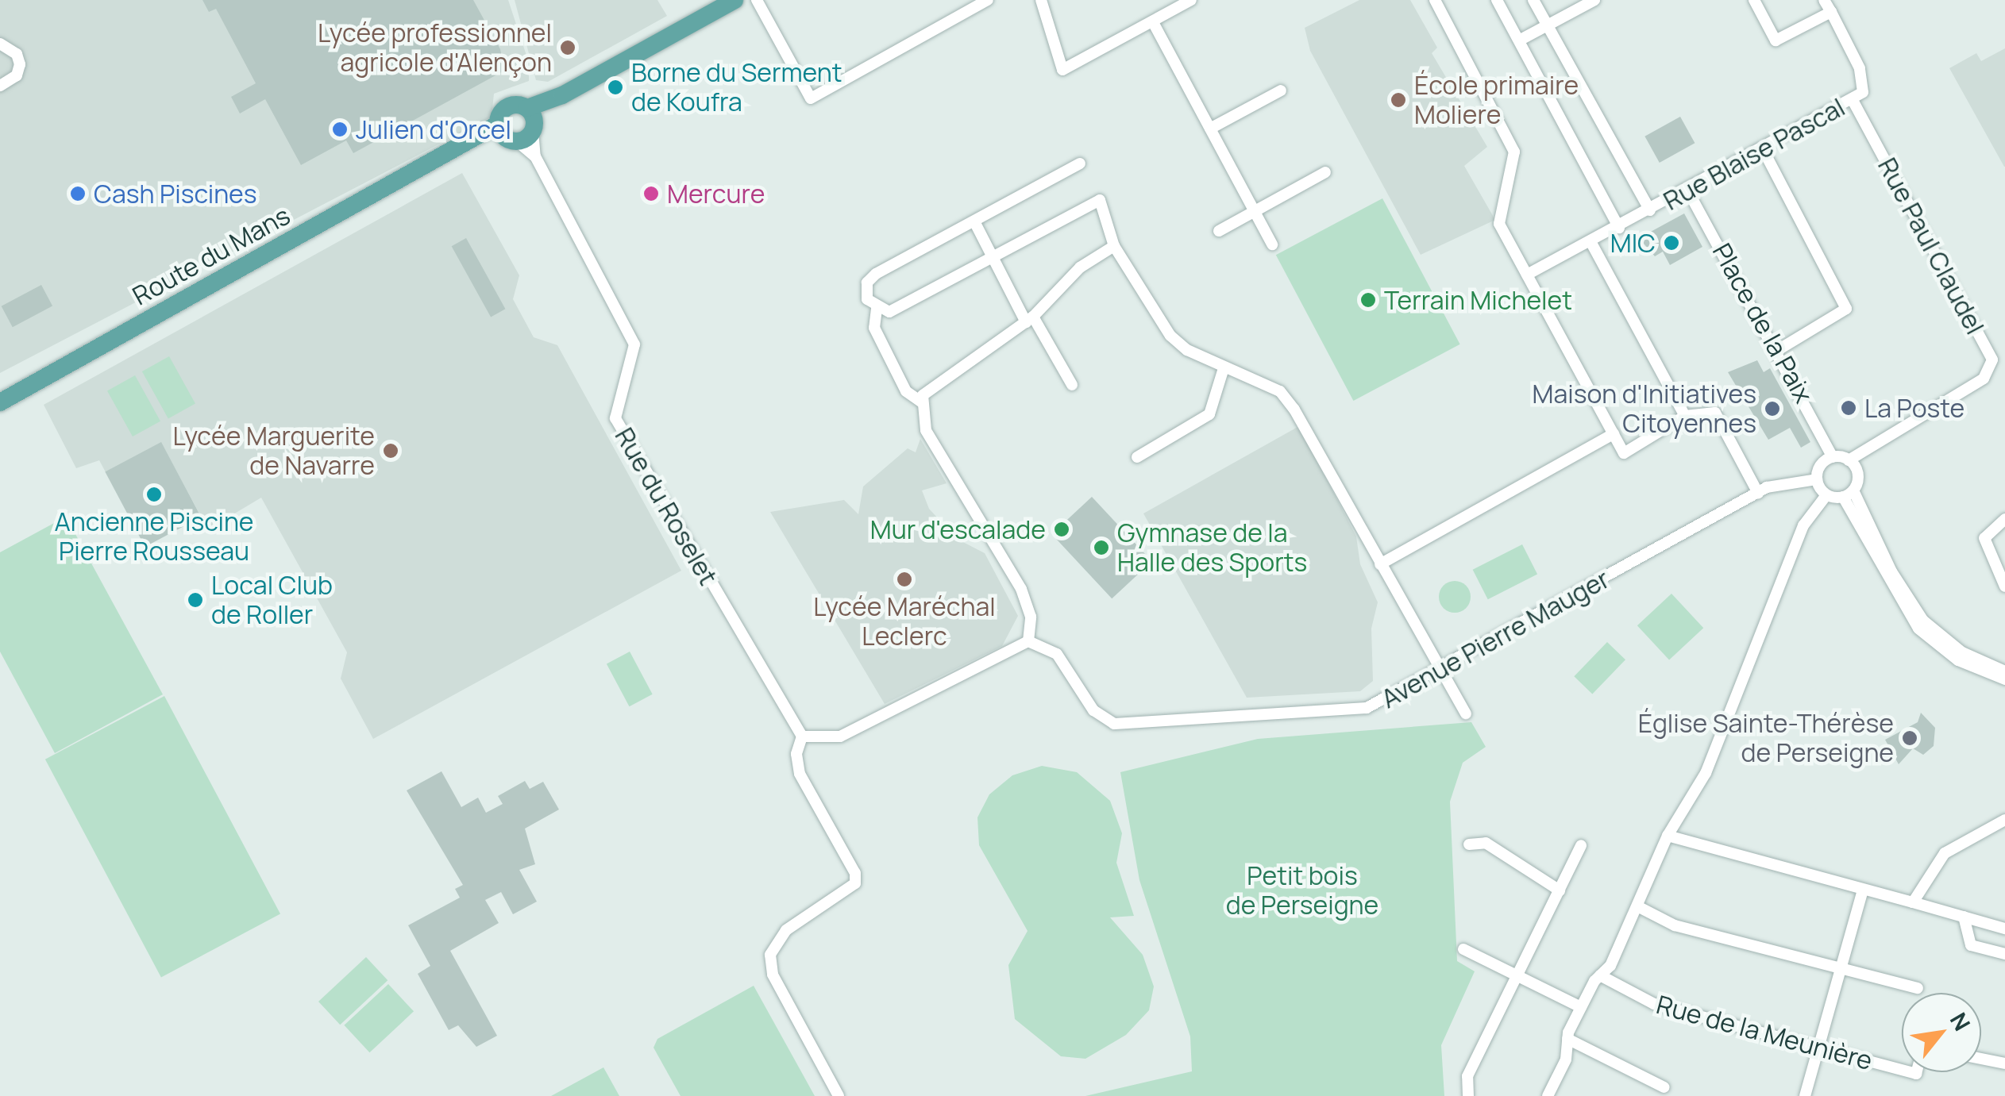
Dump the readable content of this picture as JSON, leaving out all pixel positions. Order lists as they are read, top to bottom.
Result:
{
  "streets": {
    "main road": ["Route du Mans"],
    "street": [
      "Rue Blaise Pascal",
      "Rue Paul Claudel",
      "Place de la Paix",
      "Rue du Roselet",
      "Avenue Pierre Mauger",
      "Rue de la Meunière"
    ]
  },
  "crossings": [
    ["Rue Blaise Pascal", "Rue Paul Claudel"],
    ["Rue Blaise Pascal", "Place de la Paix"],
    ["Rue Paul Claudel", "Place de la Paix"],
    ["Rue Paul Claudel", "Avenue Pierre Mauger"],
    ["Route du Mans", "Rue du Roselet"],
    ["Place de la Paix", "Avenue Pierre Mauger"]
  ],
  "parks": ["Petit bois de Perseigne"],
  "places": [
    "Lycée professionnel agricole d'Alençon",
    "Borne du Serment de Koufra",
    "École primaire Moliere",
    "Julien d'Orcel",
    "Cash Piscines",
    "Mercure",
    "MIC",
    "Terrain Michelet",
    "La Poste",
    "Maison d'Initiatives Citoyennes",
    "Lycée Marguerite de Navarre",
    "Ancienne Piscine Pierre Rousseau",
    "Mur d'escalade",
    "Gymnase de la Halle des Sports",
    "Lycée Maréchal Leclerc",
    "Local Club de Roller",
    "Église Sainte-Thérèse de Perseigne"
  ],
  "north": "top right"
}
